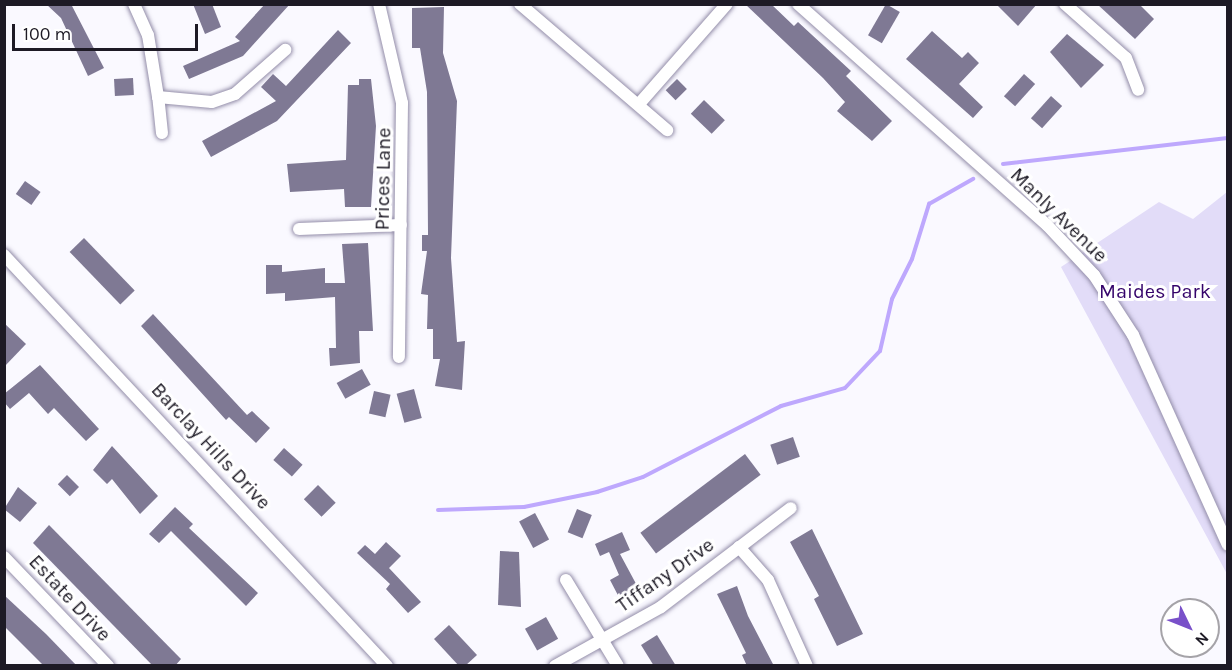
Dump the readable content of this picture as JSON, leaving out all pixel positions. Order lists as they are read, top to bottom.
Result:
{
  "streets": {
    "street": [
      "Prices Lane",
      "Manly Avenue",
      "Barclay Hills Drive",
      "Tiffany Drive",
      "Estate Drive"
    ]
  },
  "parks": ["Maides Park"],
  "scale_bar": "100 m",
  "north": "bottom right"
}
